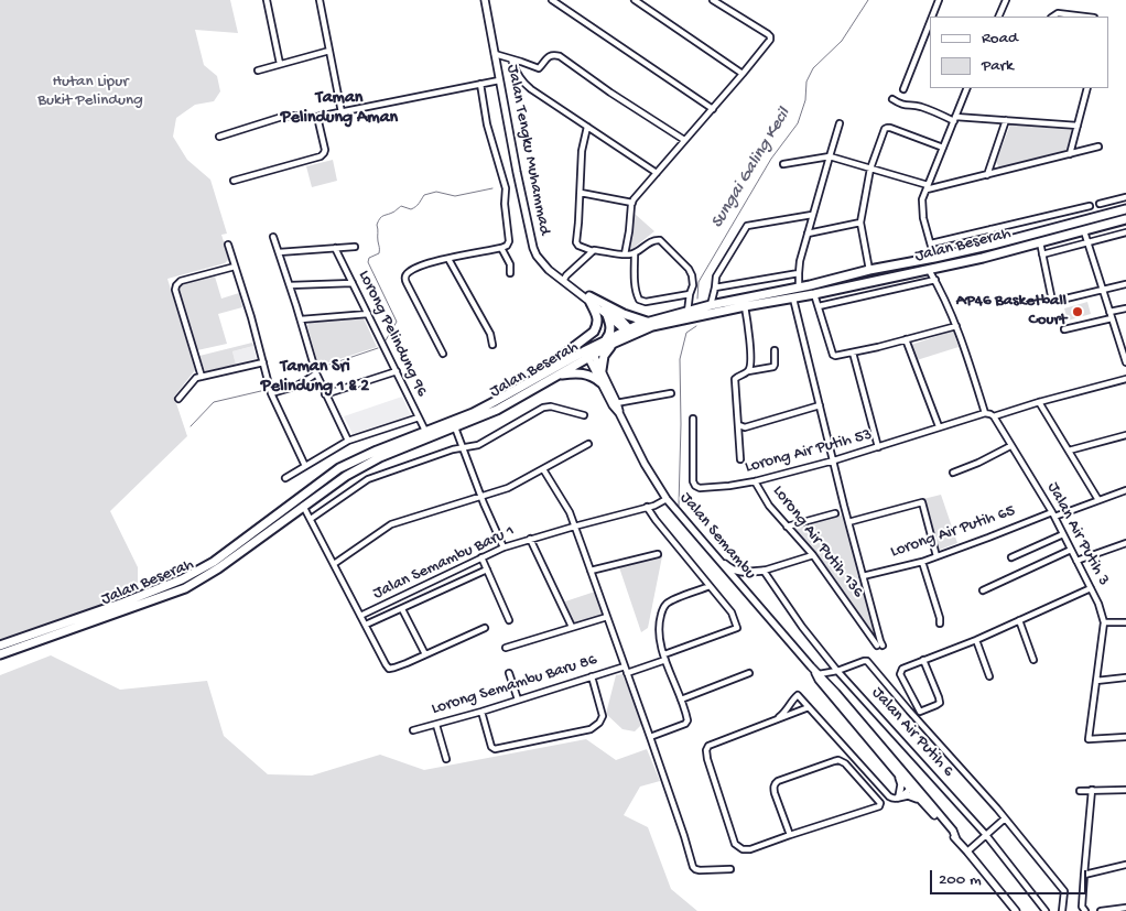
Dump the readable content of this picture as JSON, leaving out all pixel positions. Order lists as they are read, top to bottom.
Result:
{
  "streets": {
    "highway": ["Jalan Beserah"],
    "main road": ["Jalan Tengku Muhammad", "Jalan Semambu"],
    "street": [
      "Lorong Pelindung 96",
      "Lorong Air Putih 53",
      "Lorong Air Putih 65",
      "Jalan Air Putih 3",
      "Lorong Air Putih 136",
      "Jalan Semambu Baru 1",
      "Lorong Semambu Baru 86",
      "Jalan Air Putih 6"
    ]
  },
  "crossings": [
    ["Jalan Tengku Muhammad", "Jalan Beserah"],
    ["Jalan Beserah", "Lorong Pelindung 96"],
    ["Jalan Beserah", "Jalan Semambu"],
    ["Lorong Air Putih 53", "Lorong Air Putih 136"],
    ["Lorong Air Putih 65", "Jalan Air Putih 3"],
    ["Lorong Air Putih 65", "Lorong Air Putih 136"],
    ["Jalan Semambu", "Jalan Semambu Baru 1"]
  ],
  "districts": ["Taman Pelindung Aman", "Taman Sri Pelindung 1 & 2"],
  "water": ["Sungai Galing Kecil"],
  "parks": ["Hutan Lipur Bukit Pelindung"],
  "places": ["AP46 Basketball Court"],
  "legend": ["Road", "Park"],
  "scale_bar": "200 m"
}
